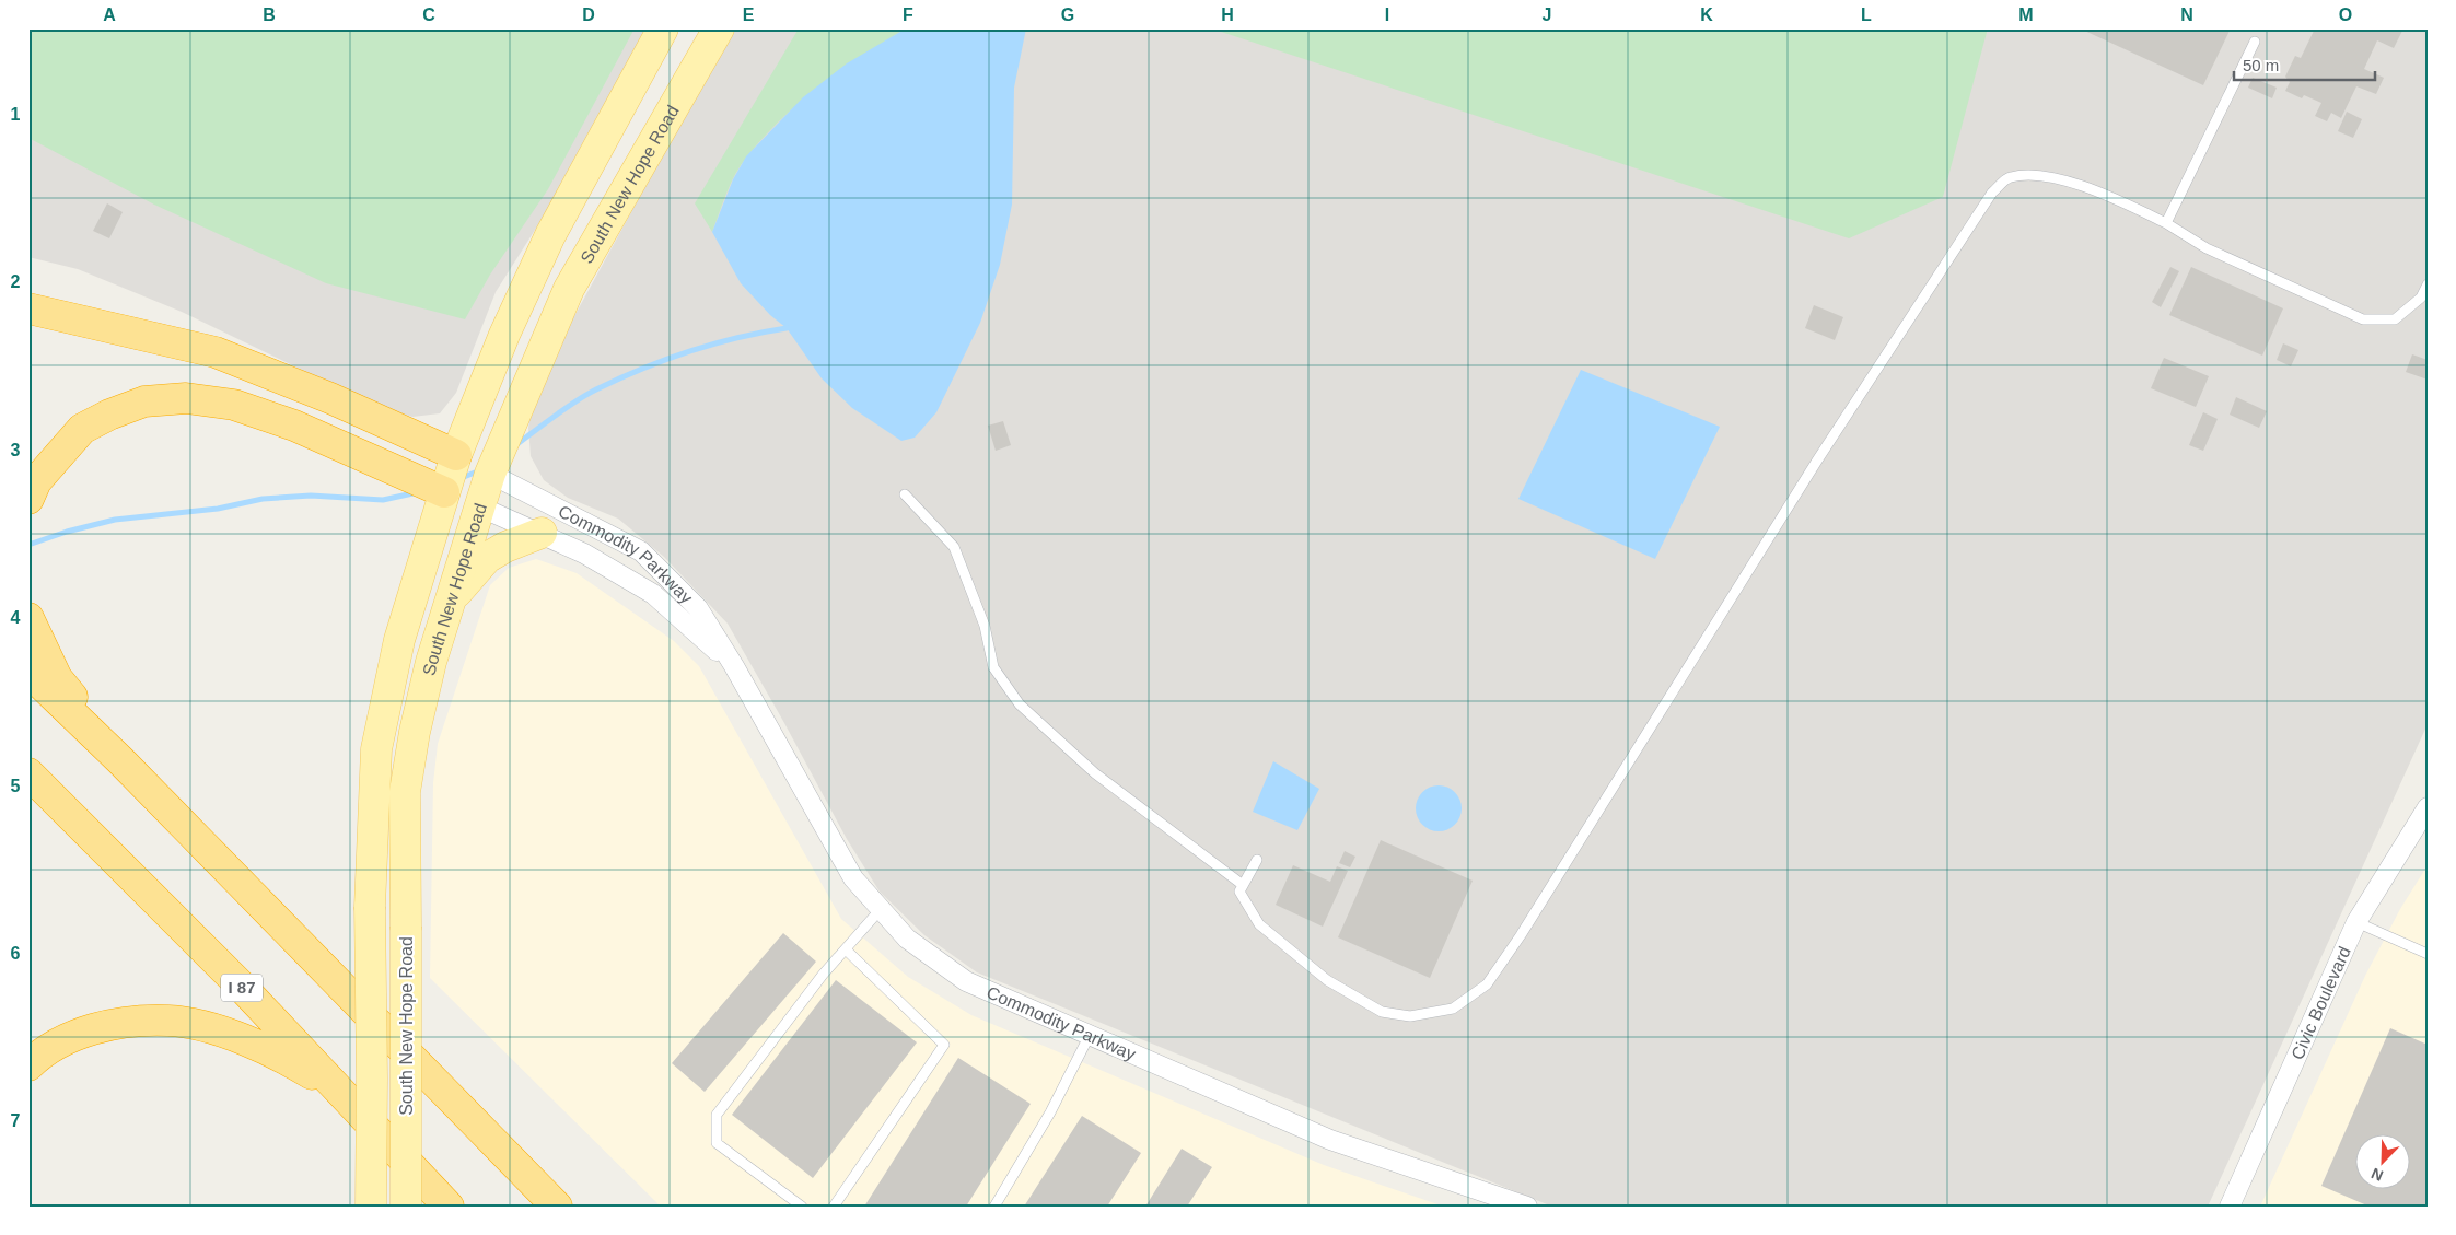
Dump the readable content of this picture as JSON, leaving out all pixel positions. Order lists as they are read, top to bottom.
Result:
{
  "streets": {
    "highway": ["I 87"],
    "main road": ["South New Hope Road"],
    "street": ["Commodity Parkway", "Civic Boulevard"]
  },
  "crossings": [
    ["South New Hope Road", "Commodity Parkway"]
  ],
  "scale_bar": "50 m",
  "north": "bottom left",
  "grid": {
    "columns": [
      "A",
      "B",
      "C",
      "D",
      "E",
      "F",
      "G",
      "H",
      "I",
      "J",
      "K",
      "L",
      "M",
      "N",
      "O"
    ],
    "rows": [
      "1",
      "2",
      "3",
      "4",
      "5",
      "6",
      "7"
    ]
  }
}
